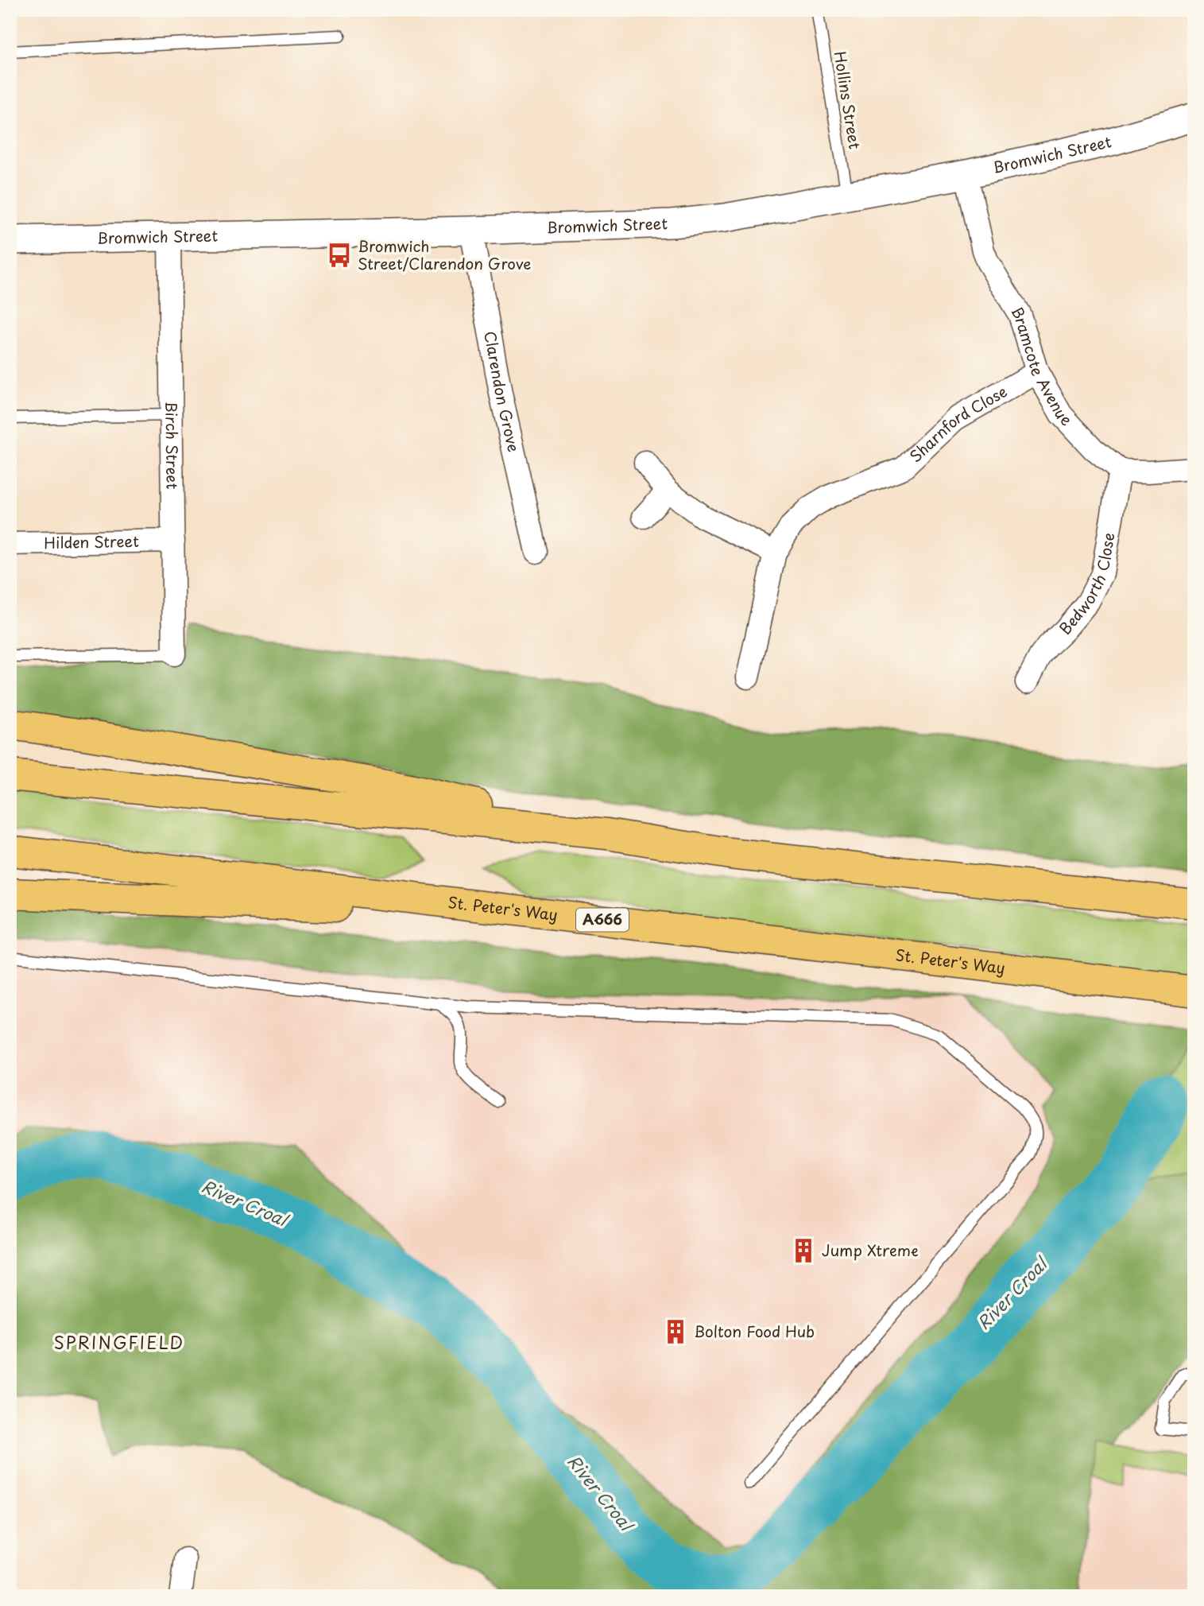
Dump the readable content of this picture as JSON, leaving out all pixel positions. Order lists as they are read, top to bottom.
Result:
{
  "streets": {
    "highway": ["St. Peter's Way", "A666"],
    "street": [
      "Bromwich Street",
      "Bramcote Avenue",
      "Clarendon Grove",
      "Sharnford Close",
      "Birch Street",
      "Hilden Street",
      "Bedworth Close"
    ],
    "lane": ["Hollins Street"]
  },
  "crossings": [
    ["Hollins Street", "Bromwich Street"],
    ["Bromwich Street", "Bramcote Avenue"],
    ["Bromwich Street", "Clarendon Grove"],
    ["Bromwich Street", "Birch Street"],
    ["Bramcote Avenue", "Sharnford Close"],
    ["Bramcote Avenue", "Bedworth Close"],
    ["Birch Street", "Hilden Street"],
    ["St. Peter's Way", "A666"]
  ],
  "districts": ["SPRINGFIELD"],
  "water": ["River Croal"],
  "places": {
    "bus stop": ["Bromwich Street/Clarendon Grove"],
    "building": ["Jump Xtreme", "Bolton Food Hub"]
  }
}
